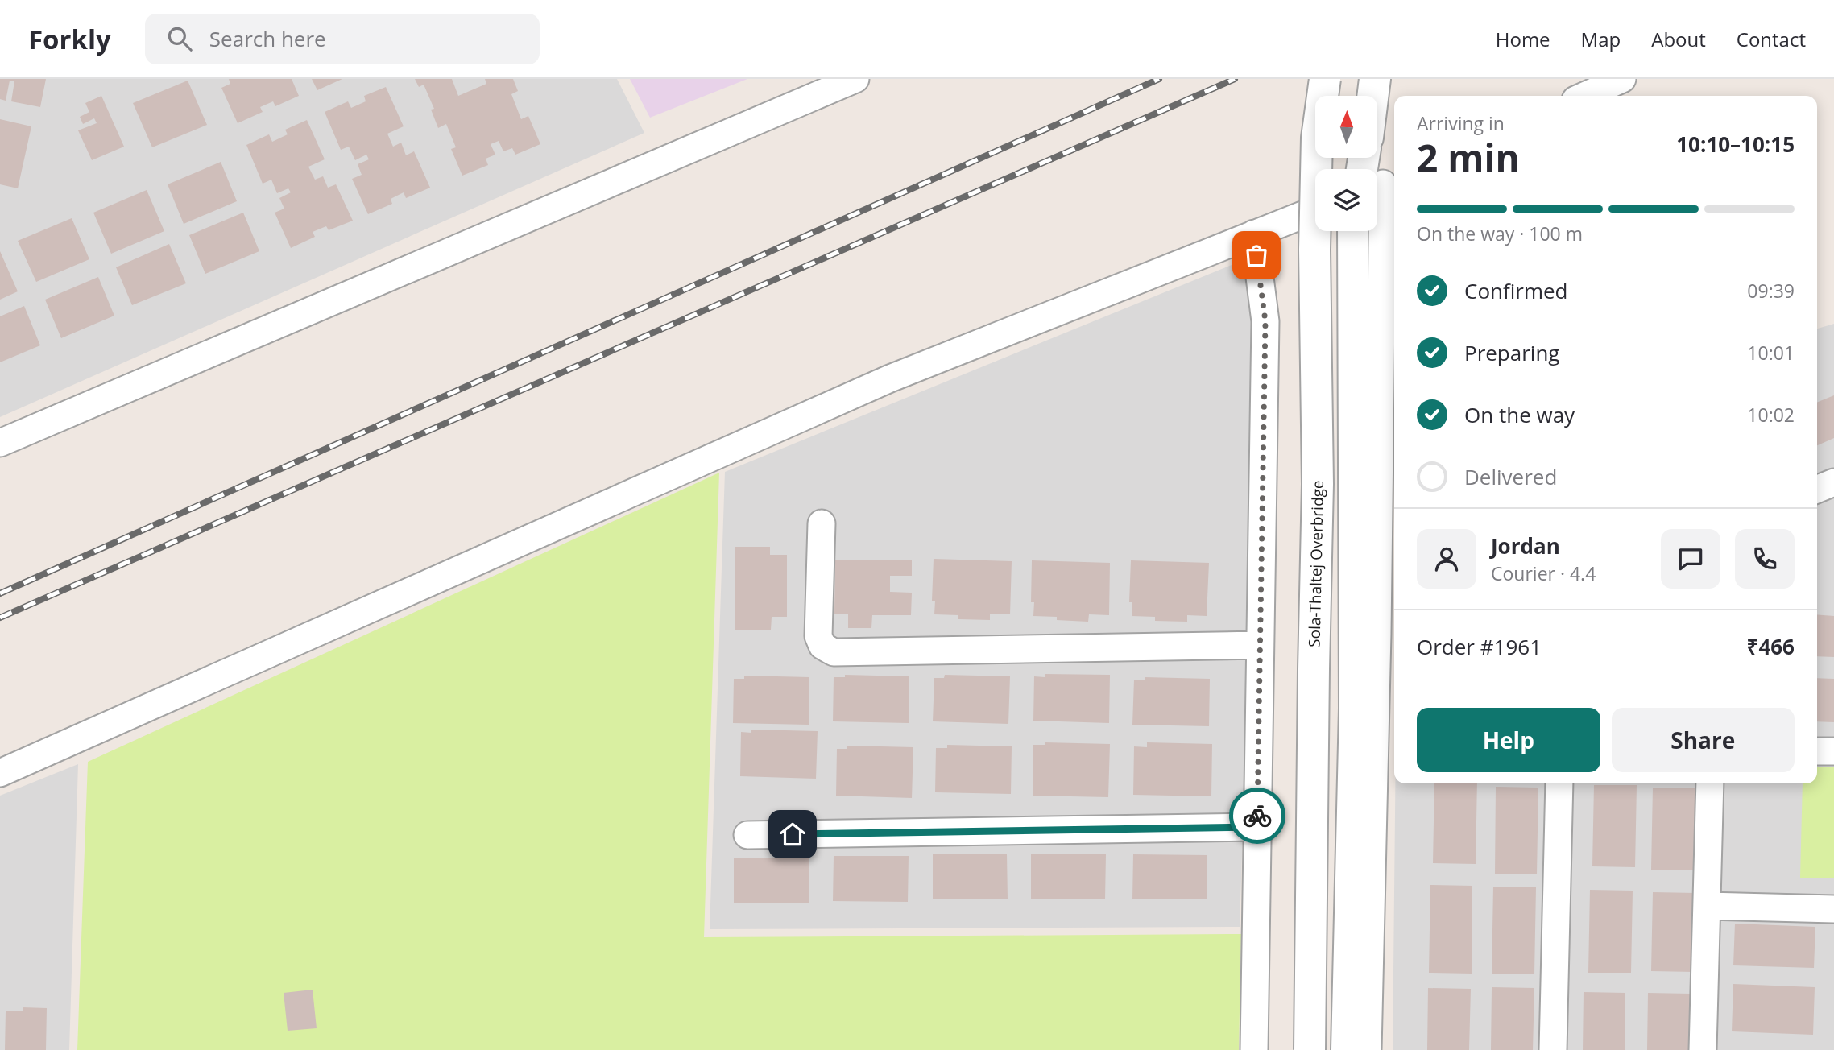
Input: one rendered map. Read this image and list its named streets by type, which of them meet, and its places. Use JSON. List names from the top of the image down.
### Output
{
  "streets": {
    "street": ["Sola-Thaltej Overbridge"]
  },
  "north": "top",
  "page": {
    "header": "Forkly",
    "search": "Search here",
    "nav": [
      "Home",
      "Map",
      "About",
      "Contact"
    ],
    "heading": ["2 min", "Arriving in", "10:10–10:15"],
    "panel": [
      "Jordan",
      "Courier · 4.4",
      "Order #1961",
      "₹466"
    ],
    "bar": "On the way · 100 m",
    "list": [
      ["Confirmed", "09:39"],
      ["Preparing", "10:01"],
      ["On the way", "10:02"],
      "Delivered"
    ],
    "buttons": ["Help", "Share"]
  }
}
